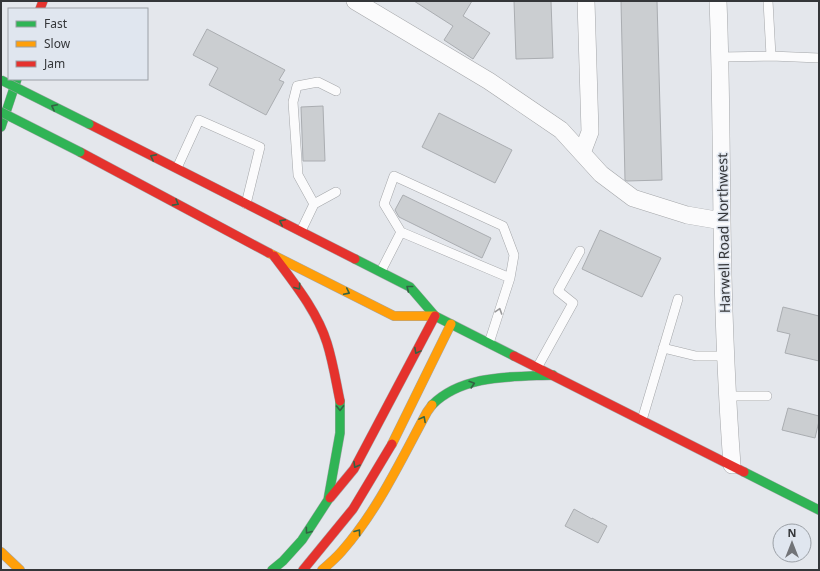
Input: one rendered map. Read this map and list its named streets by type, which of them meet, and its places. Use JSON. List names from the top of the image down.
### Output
{
  "streets": {
    "street": ["Harwell Road Northwest"]
  },
  "legend": ["Fast", "Slow", "Jam"],
  "north": "top"
}
